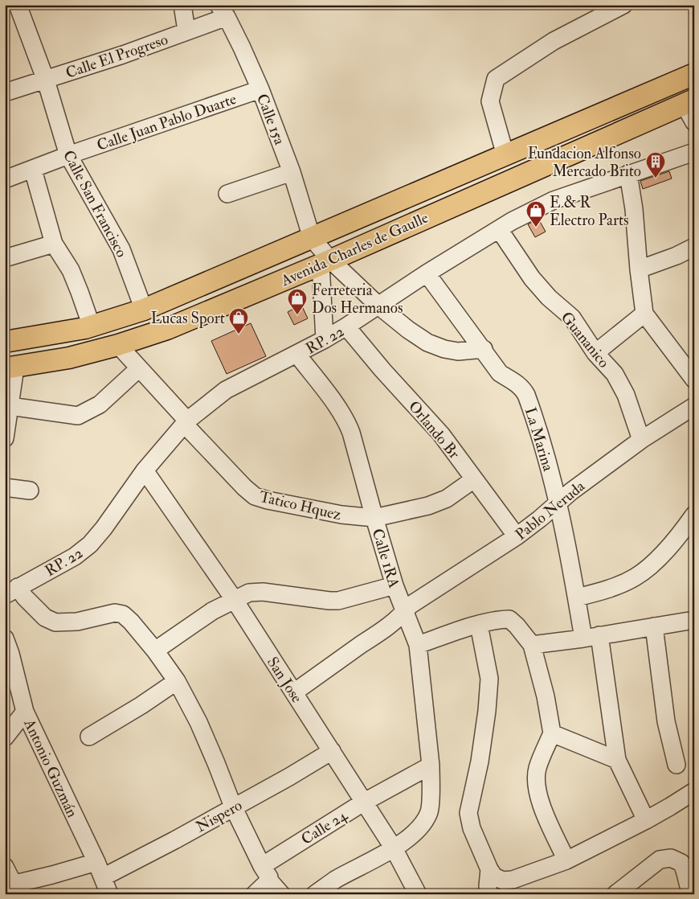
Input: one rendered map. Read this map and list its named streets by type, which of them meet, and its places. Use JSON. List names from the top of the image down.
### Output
{
  "streets": {
    "main road": ["Avenida Charles de Gaulle"],
    "street": [
      "Calle El Progreso",
      "Calle 15a",
      "Calle Juan Pablo Duarte",
      "Calle San Francisco",
      "RP. 22",
      "Guananico",
      "Orlando Br",
      "La Marina",
      "Tatico Hquez",
      "Pablo Neruda",
      "Calle 1RA",
      "San Jose",
      "Antonio Guzmán",
      "Nispero",
      "Calle 24"
    ]
  },
  "crossings": [
    ["Calle El Progreso", "Calle 15a"],
    ["Calle El Progreso", "Calle San Francisco"],
    ["Calle 15a", "Calle Juan Pablo Duarte"],
    ["Calle 15a", "Avenida Charles de Gaulle"],
    ["Calle Juan Pablo Duarte", "Calle San Francisco"],
    ["Calle San Francisco", "Avenida Charles de Gaulle"],
    ["Avenida Charles de Gaulle", "Tatico Hquez"],
    ["RP. 22", "Guananico"],
    ["RP. 22", "Orlando Br"],
    ["RP. 22", "La Marina"],
    ["RP. 22", "Tatico Hquez"],
    ["RP. 22", "Calle 1RA"],
    ["RP. 22", "San Jose"],
    ["Guananico", "Pablo Neruda"],
    ["Orlando Br", "Tatico Hquez"],
    ["Orlando Br", "Pablo Neruda"],
    ["La Marina", "Pablo Neruda"],
    ["Tatico Hquez", "Calle 1RA"],
    ["Pablo Neruda", "Calle 1RA"],
    ["Pablo Neruda", "San Jose"],
    ["Calle 1RA", "San Jose"],
    ["Calle 1RA", "Calle 24"],
    ["San Jose", "Nispero"],
    ["San Jose", "Calle 24"],
    ["Antonio Guzmán", "Nispero"]
  ],
  "places": {
    "building": ["Fundacion Alfonso Mercado Brito"],
    "shop": ["E & R Electro Parts", "Ferreteria Dos Hermanos", "Lucas Sport"]
  }
}
